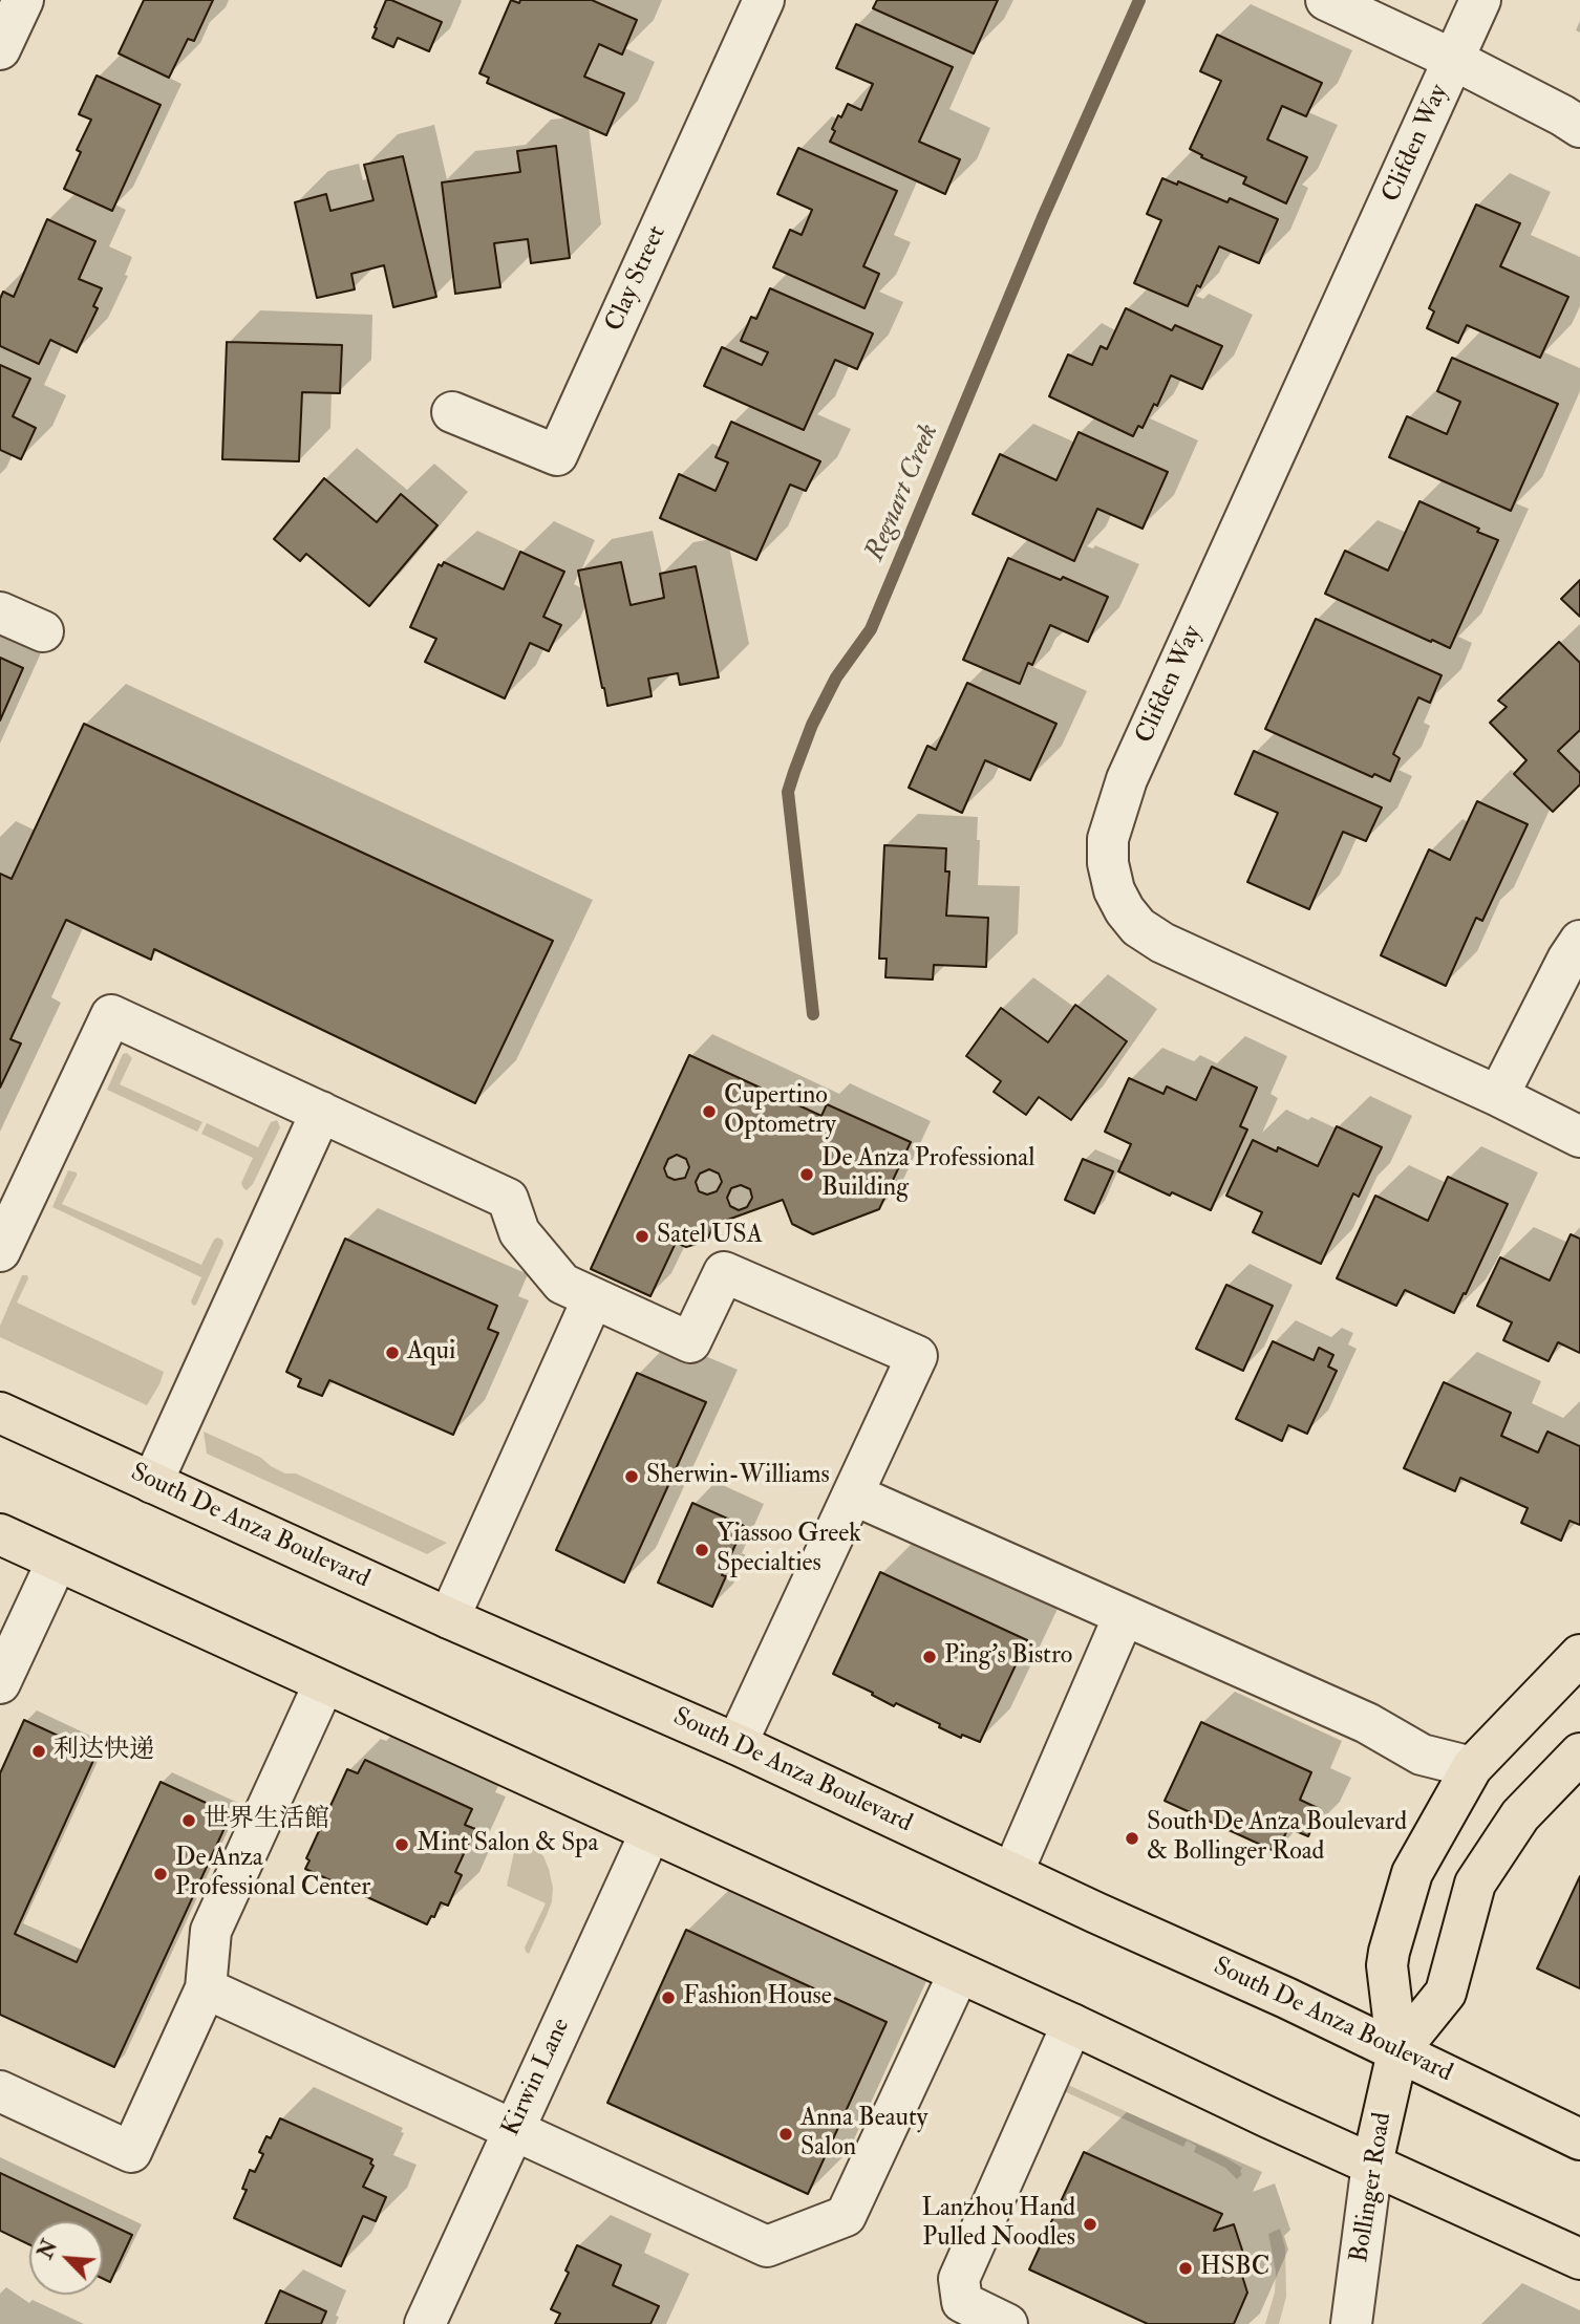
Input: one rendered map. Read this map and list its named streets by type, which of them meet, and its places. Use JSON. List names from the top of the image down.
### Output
{
  "streets": {
    "main road": ["South De Anza Boulevard", "Bollinger Road"],
    "street": ["Clifden Way", "Clay Street", "Kirwin Lane"]
  },
  "crossings": [
    ["South De Anza Boulevard", "Bollinger Road"]
  ],
  "water": ["Regnart Creek"],
  "places": [
    "Cupertino Optometry",
    "De Anza Professional Building",
    "Satel USA",
    "Aqui",
    "Sherwin-Williams",
    "Yiassoo Greek Specialties",
    "Ping's Bistro",
    "利达快递",
    "世界生活館",
    "South De Anza Boulevard & Bollinger Road",
    "Mint Salon & Spa",
    "De Anza Professional Center",
    "Fashion House",
    "Anna Beauty Salon",
    "Lanzhou Hand Pulled Noodles",
    "HSBC"
  ],
  "north": "top left"
}
